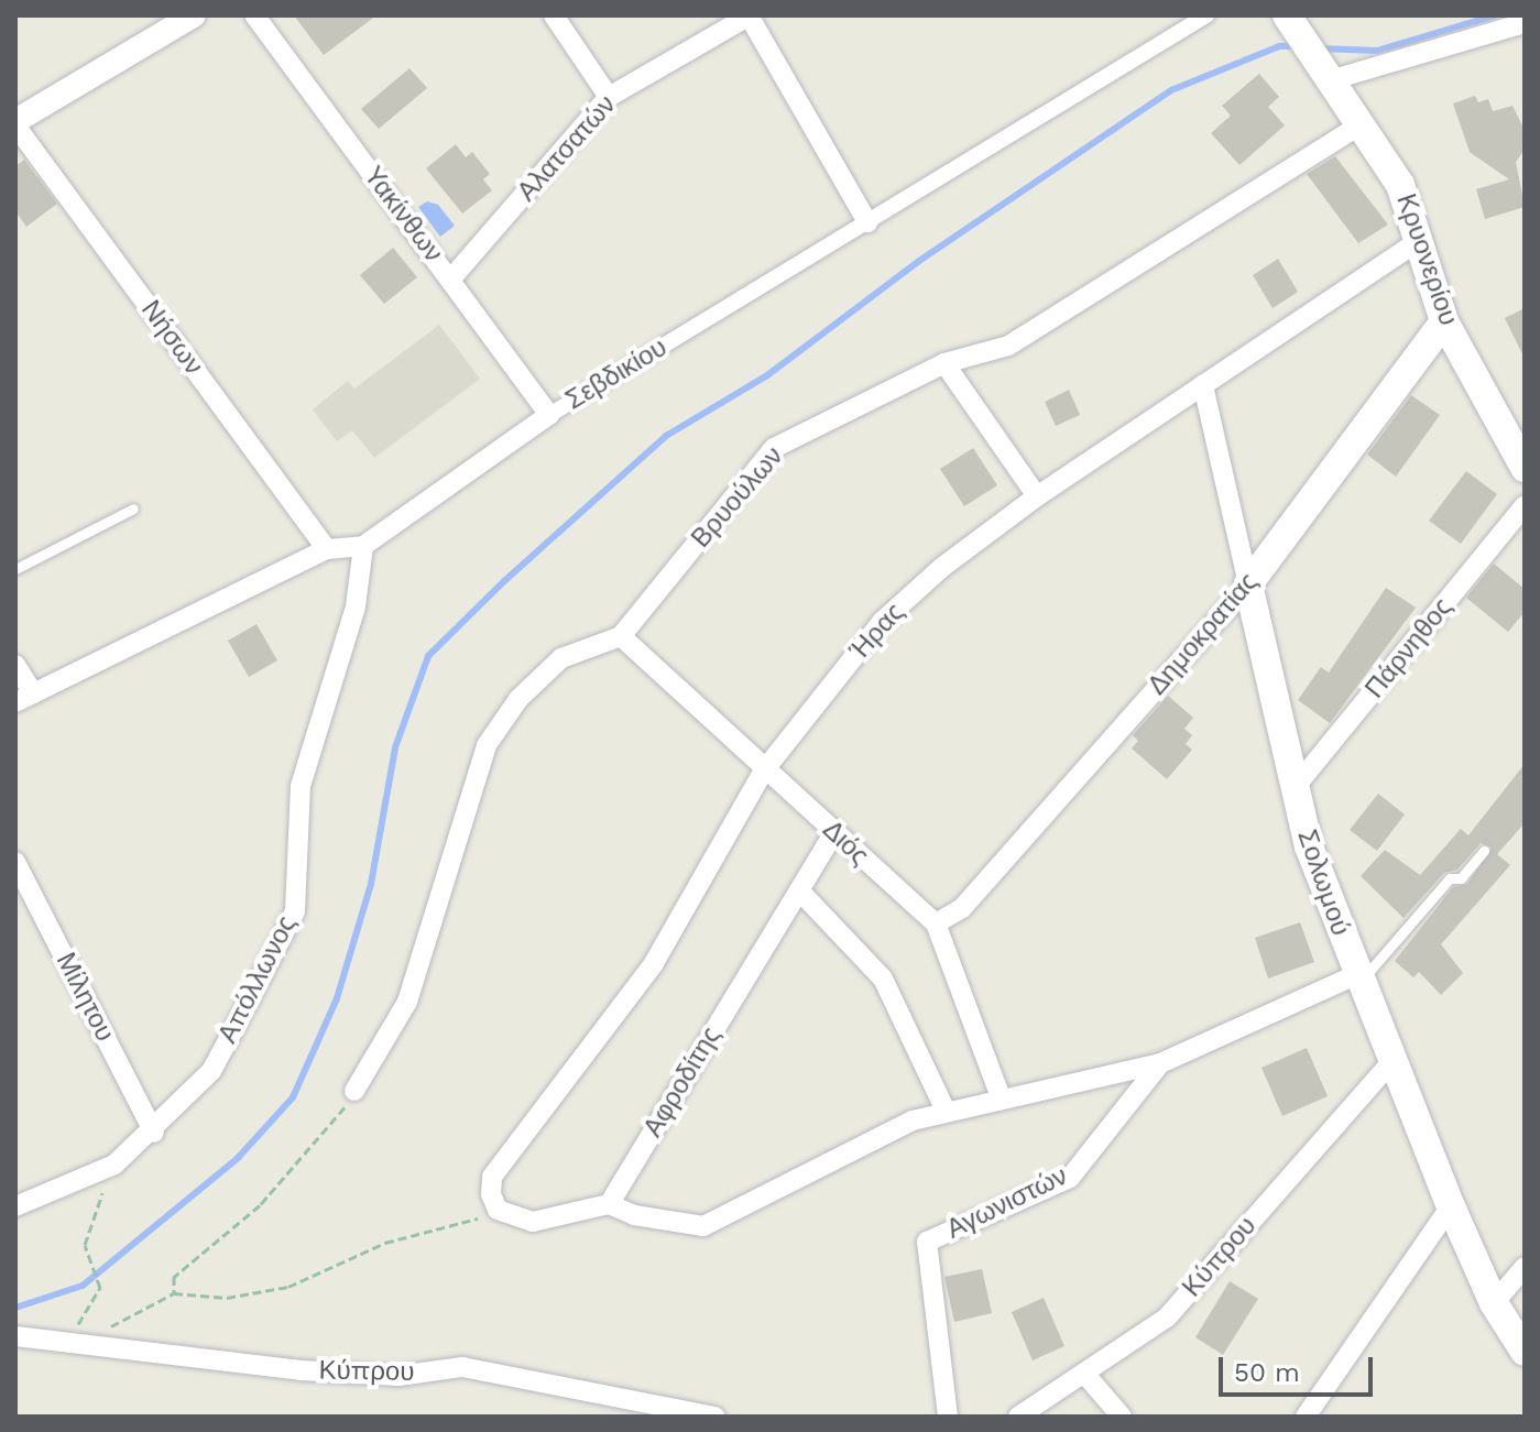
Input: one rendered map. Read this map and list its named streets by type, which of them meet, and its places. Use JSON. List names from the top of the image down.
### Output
{
  "streets": {
    "main road": ["Κρυονερίου", "Δημοκρατίας", "Σολωμού"],
    "street": [
      "Αλατσατών",
      "Υακίνθων",
      "Νήσων",
      "Σεβδικίου",
      "Βρυούλων",
      "Ήρας",
      "Πάρνηθος",
      "Διός",
      "Απόλλωνος",
      "Μίλητου",
      "Αφροδίτης",
      "Αγωνιστών",
      "Κύπρου"
    ]
  },
  "crossings": [
    ["Αλατσατών", "Υακίνθων"],
    ["Υακίνθων", "Σεβδικίου"],
    ["Κρυονερίου", "Βρυούλων"],
    ["Κρυονερίου", "Ήρας"],
    ["Κρυονερίου", "Δημοκρατίας"],
    ["Νήσων", "Σεβδικίου"],
    ["Σεβδικίου", "Απόλλωνος"],
    ["Βρυούλων", "Διός"],
    ["Ήρας", "Διός"],
    ["Ήρας", "Σολωμού"],
    ["Δημοκρατίας", "Διός"],
    ["Δημοκρατίας", "Σολωμού"],
    ["Πάρνηθος", "Σολωμού"],
    ["Διός", "Αφροδίτης"],
    ["Σολωμού", "Κύπρου"],
    ["Απόλλωνος", "Μίλητου"]
  ],
  "scale_bar": "50 m"
}
